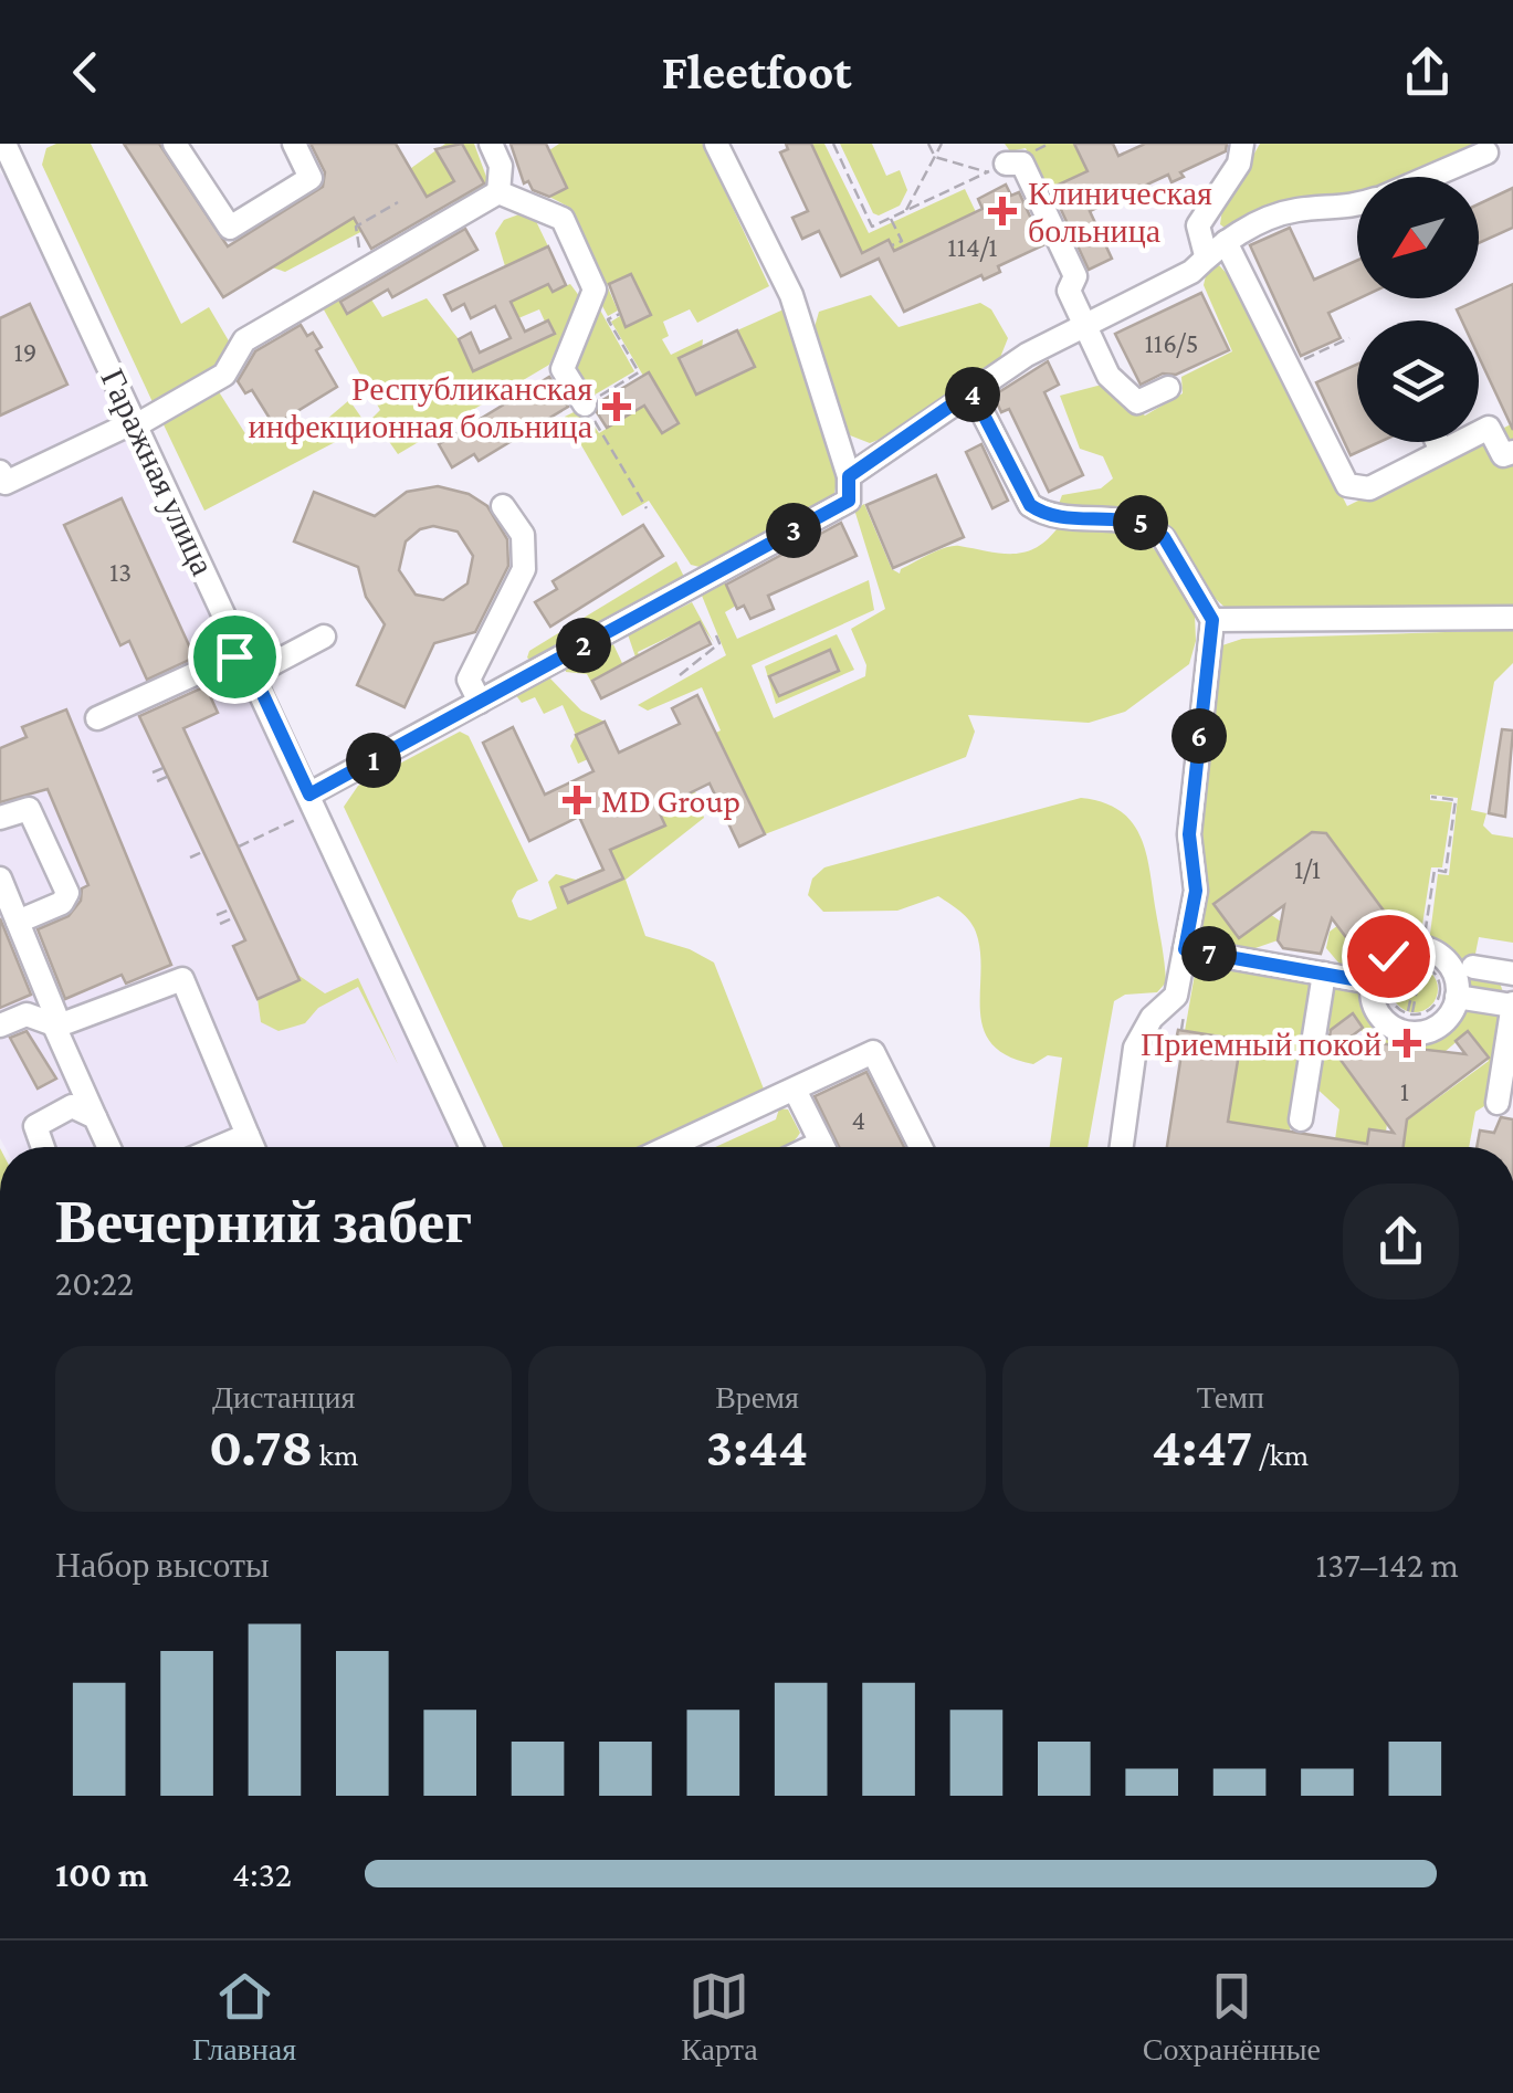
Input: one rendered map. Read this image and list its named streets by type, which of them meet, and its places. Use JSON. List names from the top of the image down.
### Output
{
  "streets": {
    "street": ["Гаражная улица"]
  },
  "places": {
    "health": [
      "Клиническая больница",
      "Республиканская инфекционная больница",
      "MD Group",
      "Приемный покой"
    ]
  },
  "house_numbers": [
    "114/1",
    "116/5",
    "19",
    "13",
    "1/1",
    "1",
    "4"
  ],
  "north": "bottom left",
  "page": {
    "header": "Fleetfoot",
    "pins": [
      "4",
      "5",
      "3",
      "2",
      "6",
      "1",
      "7"
    ],
    "heading": ["Вечерний забег", "20:22"],
    "stats": [
      ["Дистанция", "0.78 km"],
      ["Время", "3:44"],
      ["Темп", "4:47 /km"]
    ],
    "chart": ["Набор высоты", "137–142 m"],
    "list": [
      {
        "name": "100 m",
        "note": "4:32"
      }
    ],
    "tabs": ["Главная", "Карта", "Сохранённые"]
  }
}
